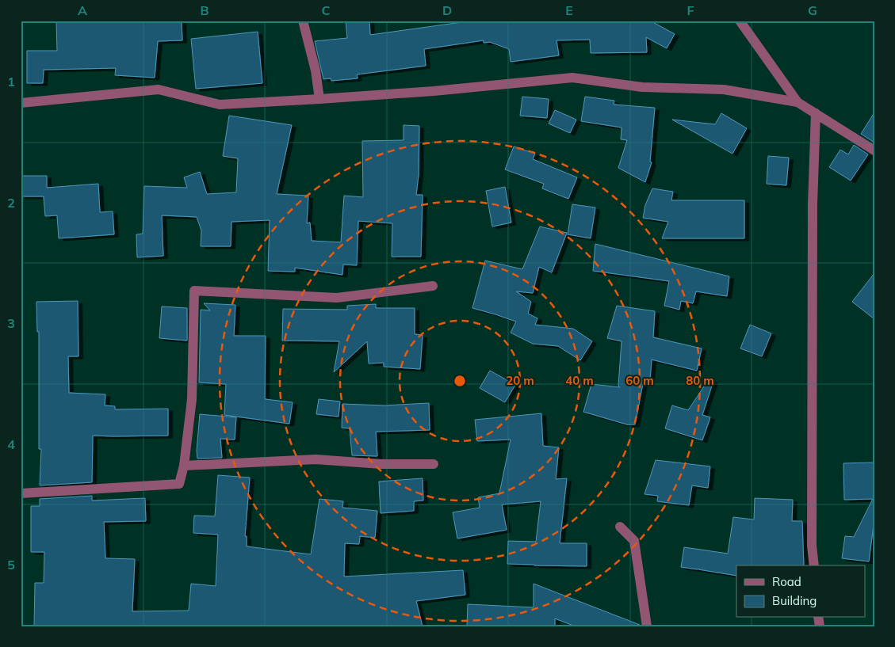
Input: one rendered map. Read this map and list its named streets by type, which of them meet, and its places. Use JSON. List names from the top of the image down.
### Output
{
  "legend": ["Road", "Building"],
  "grid": {
    "columns": [
      "A",
      "B",
      "C",
      "D",
      "E",
      "F",
      "G"
    ],
    "rows": [
      "1",
      "2",
      "3",
      "4",
      "5"
    ]
  },
  "rings": [
    "20 m",
    "40 m",
    "60 m",
    "80 m"
  ]
}
